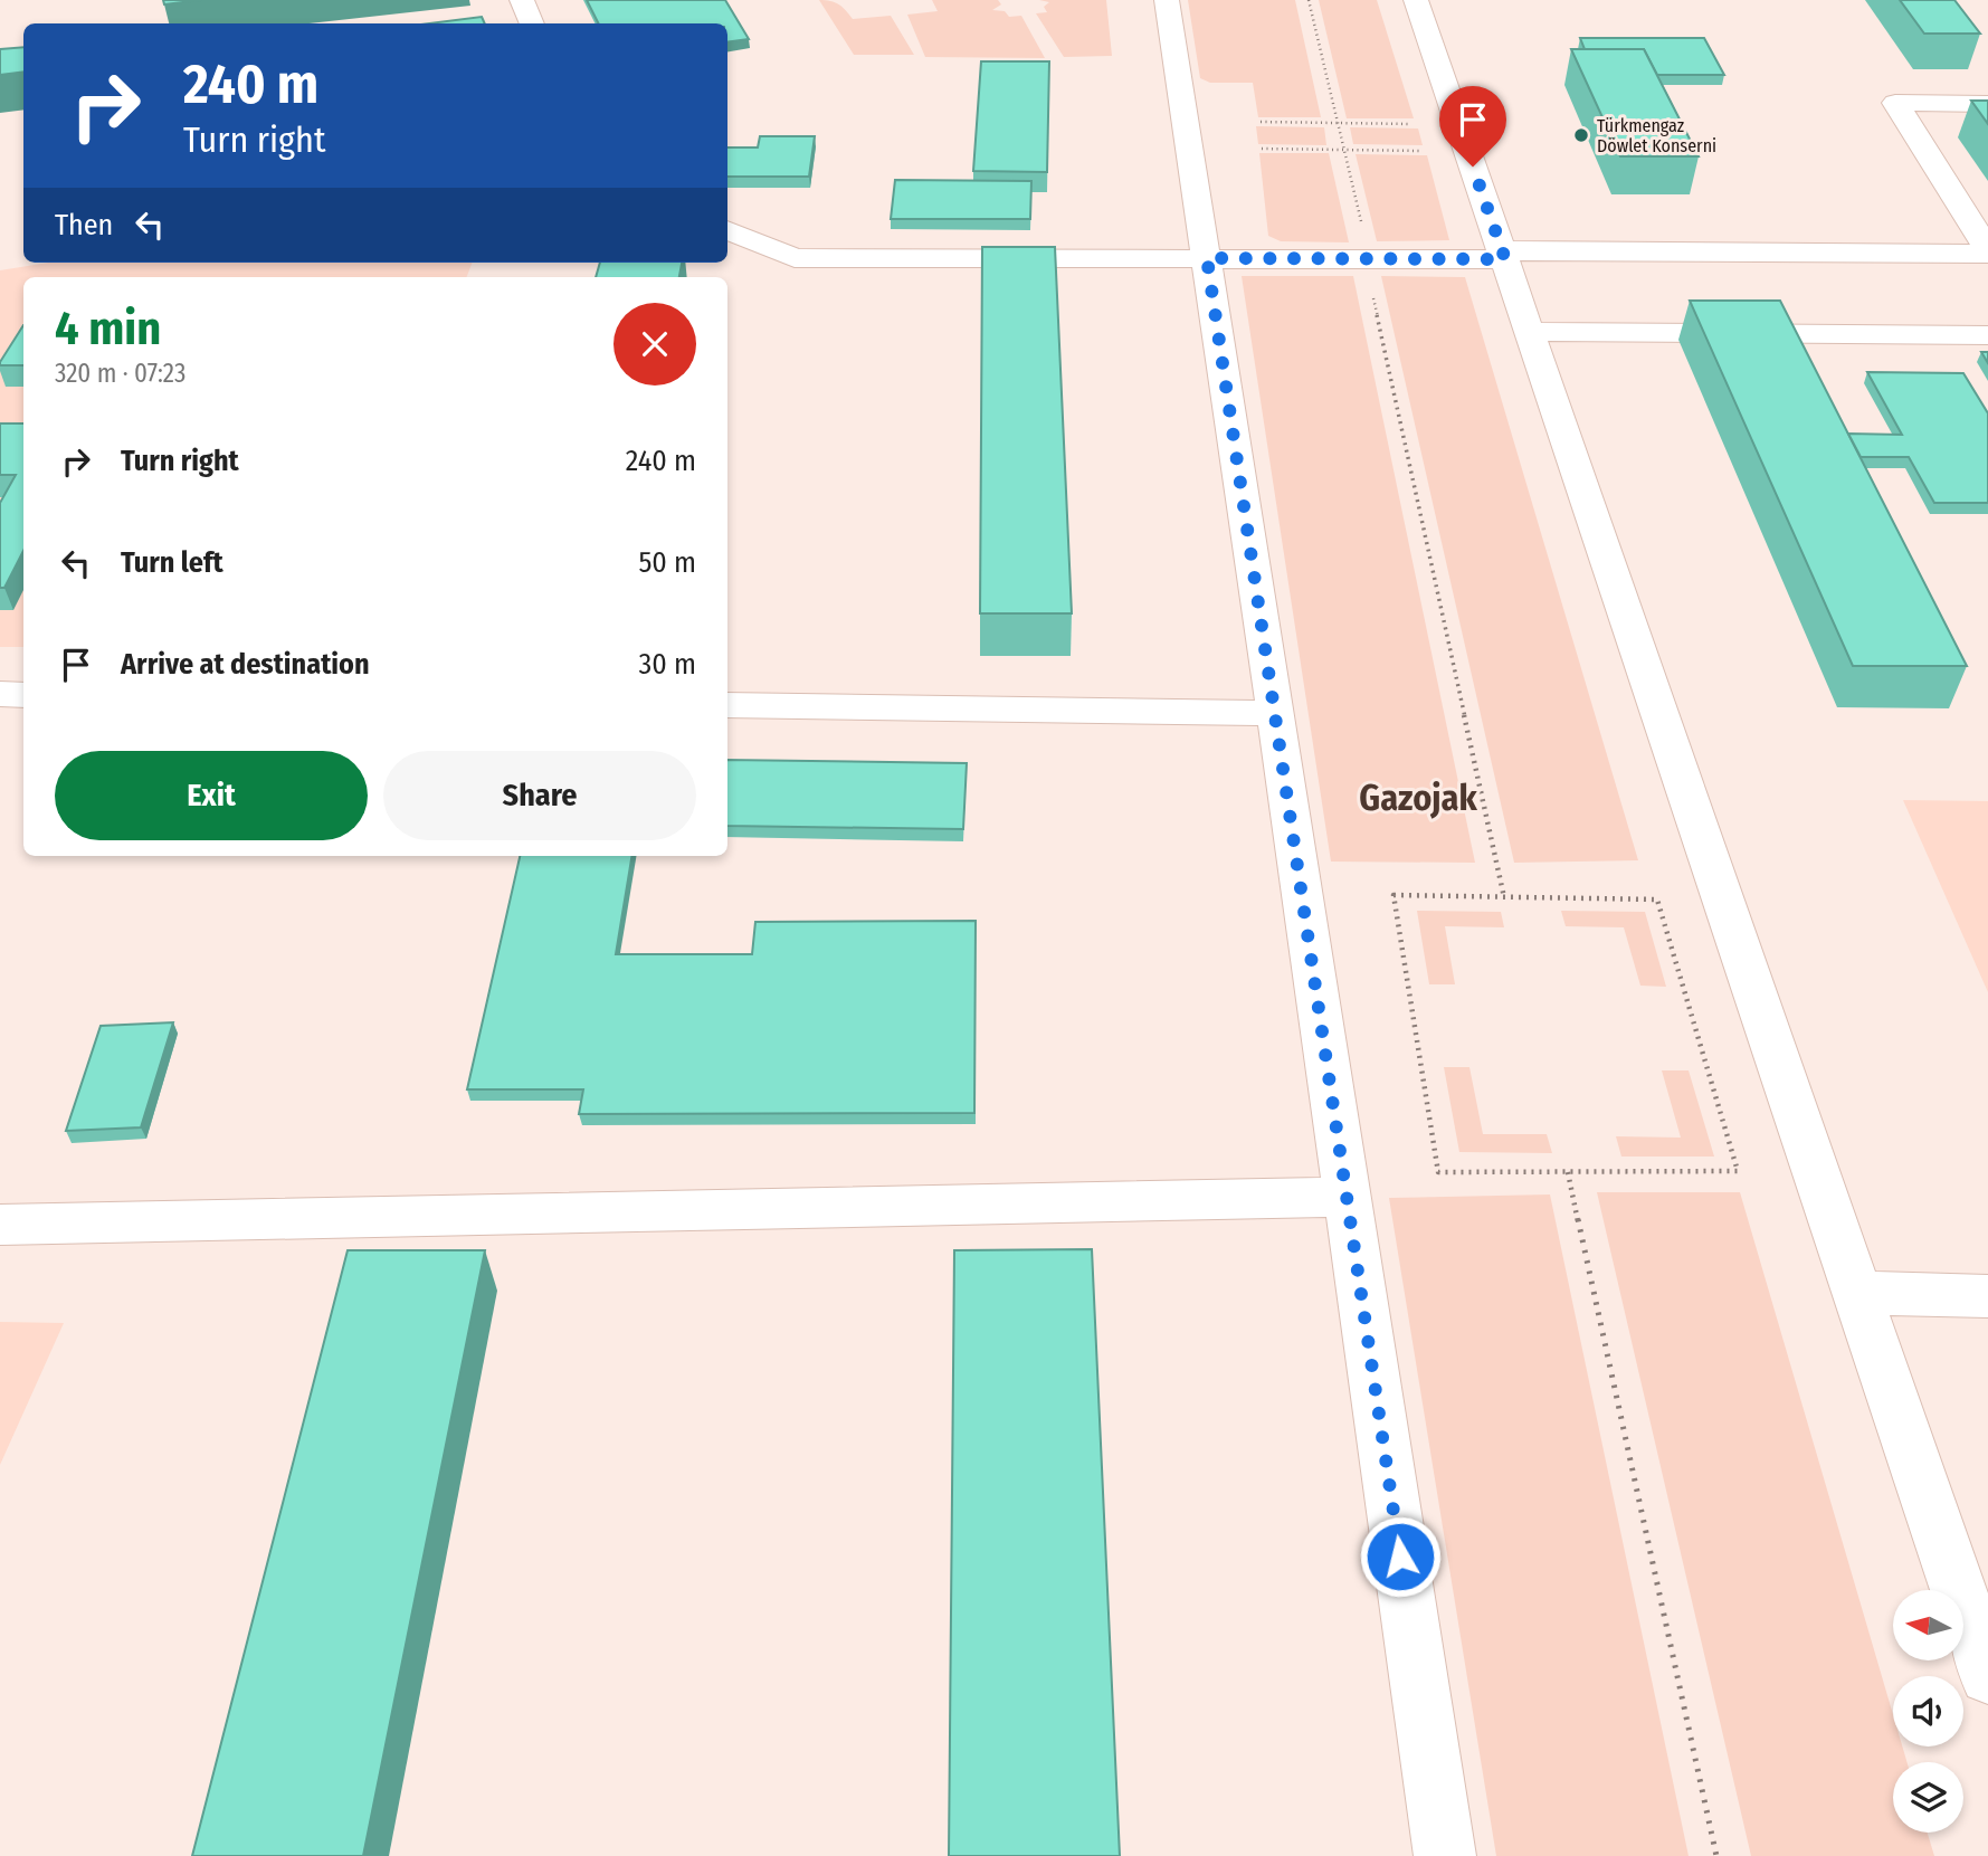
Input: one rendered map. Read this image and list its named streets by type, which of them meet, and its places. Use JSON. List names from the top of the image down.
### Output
{
  "districts": ["Gazojak"],
  "places": ["Türkmengaz Döwlet Konserni"],
  "north": "left",
  "page": {
    "turn": ["240 m", "Turn right"],
    "then": "Then",
    "heading": ["4 min", "320 m · 07:23"],
    "list": [
      {
        "name": "Turn right",
        "value": "240 m"
      },
      {
        "name": "Turn left",
        "value": "50 m"
      },
      {
        "name": "Arrive at destination",
        "value": "30 m"
      }
    ],
    "buttons": ["Exit", "Share"]
  }
}
